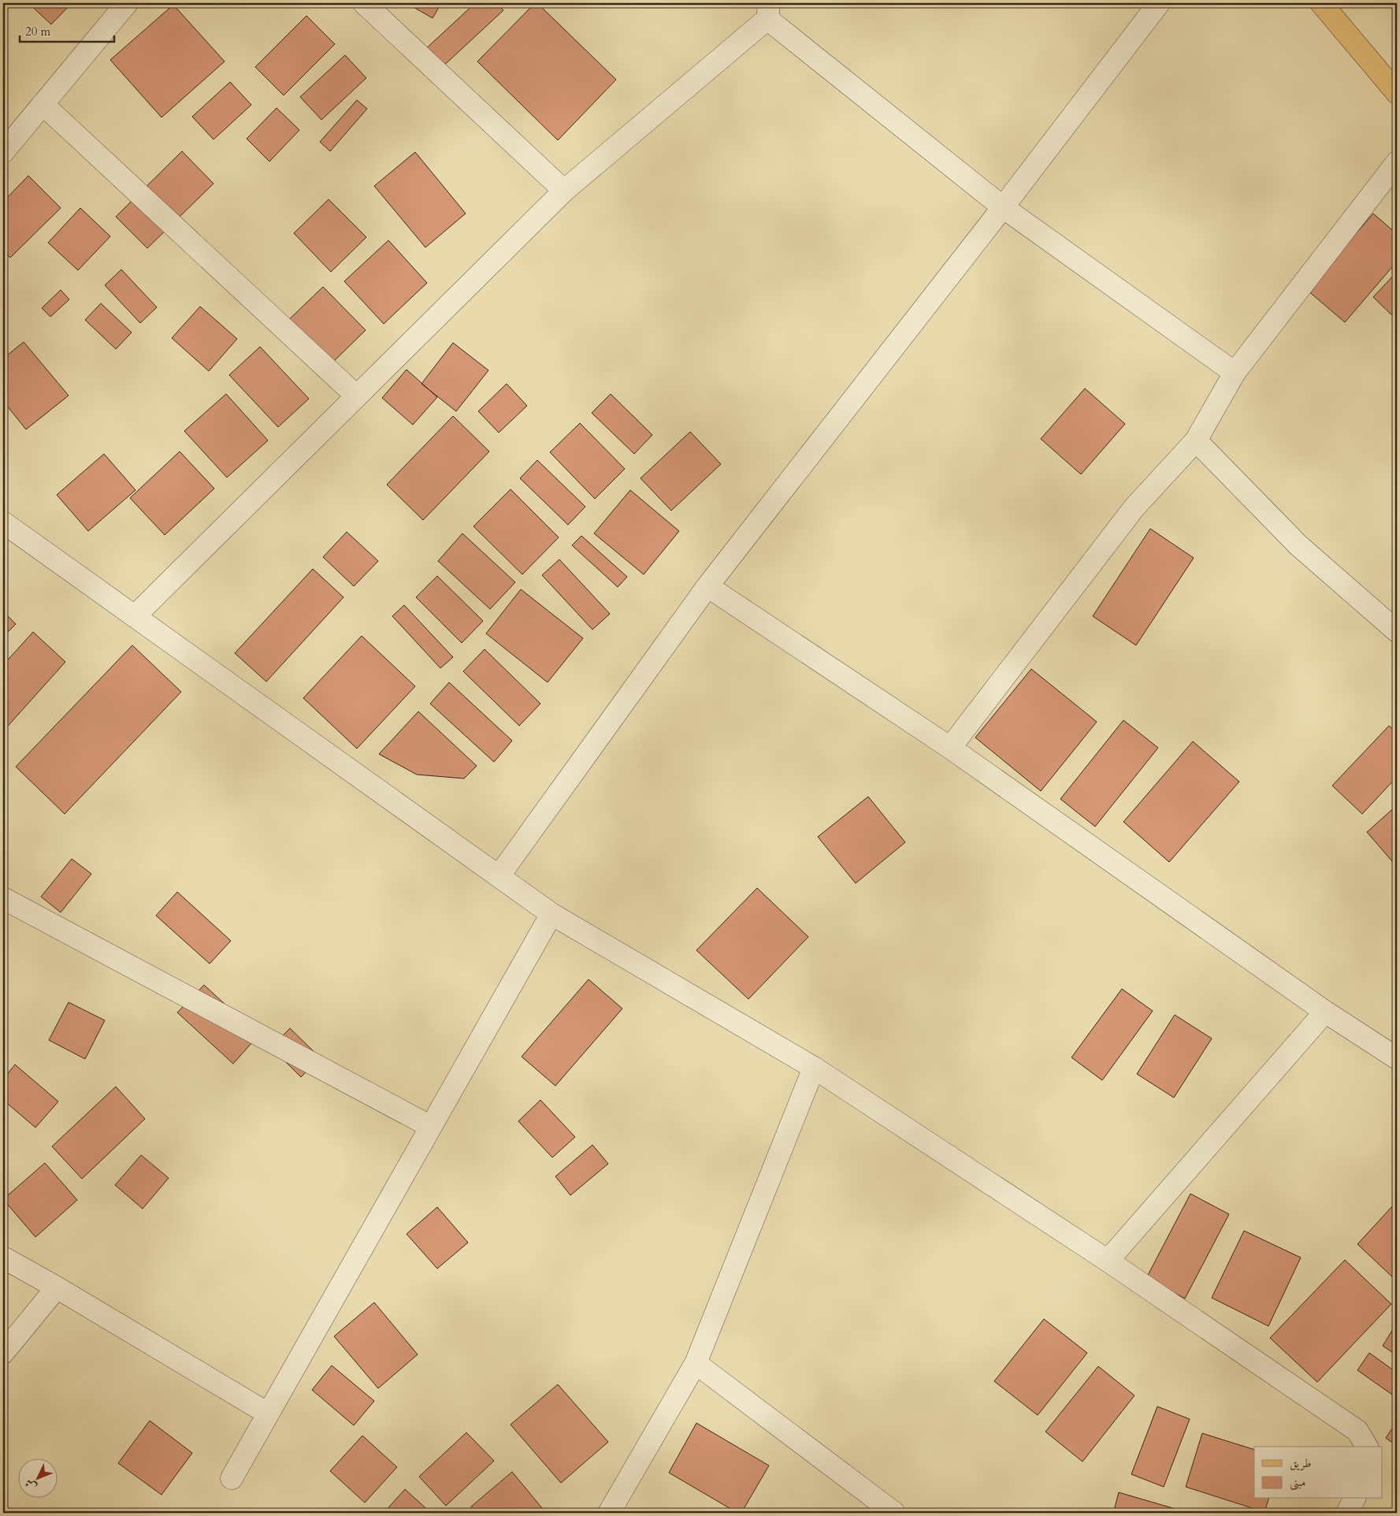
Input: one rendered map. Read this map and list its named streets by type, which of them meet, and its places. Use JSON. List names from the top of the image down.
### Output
{
  "legend": ["طريق", "مبنى"],
  "scale_bar": "20 m",
  "north": "bottom left"
}
